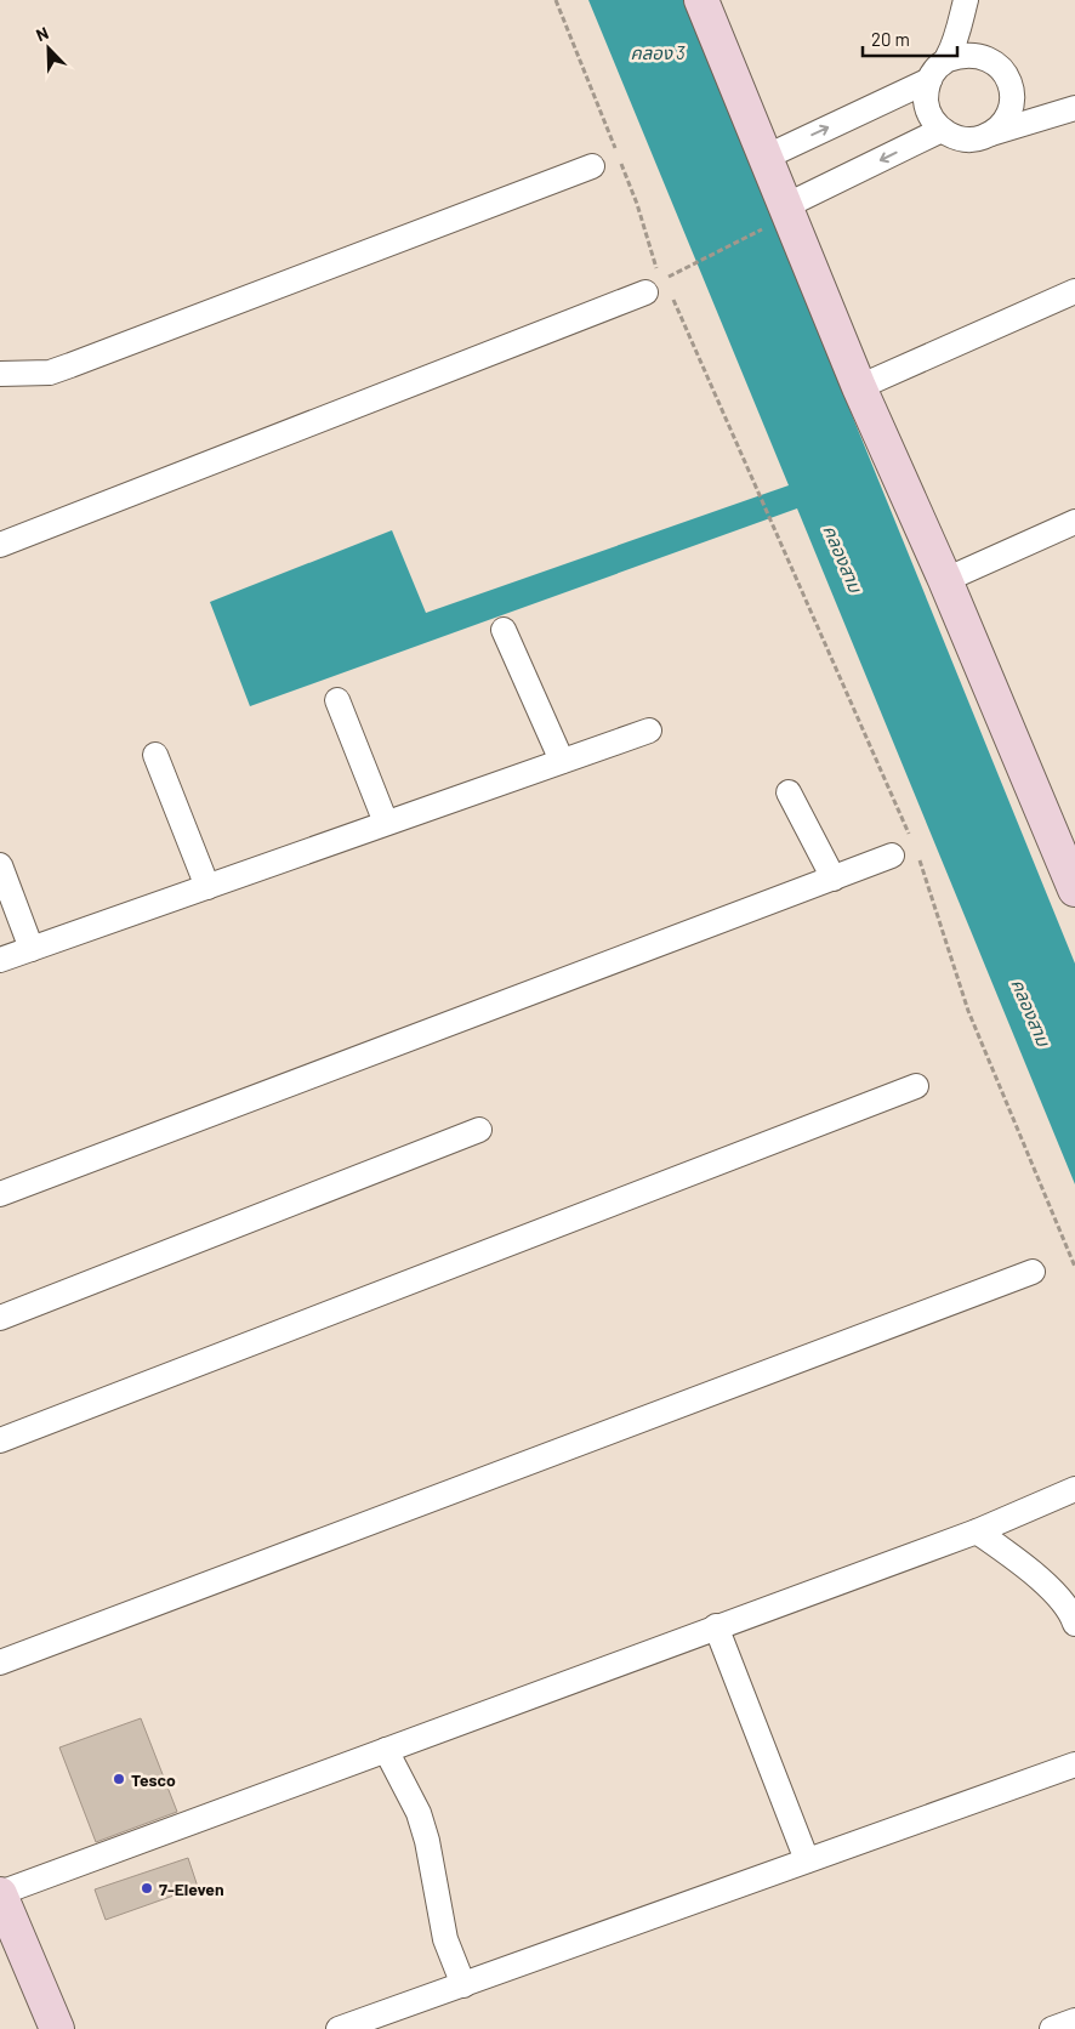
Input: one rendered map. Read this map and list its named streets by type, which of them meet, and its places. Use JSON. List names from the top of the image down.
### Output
{
  "water": ["คลอง 3", "คลองสาม"],
  "places": ["Tesco", "7-Eleven"],
  "scale_bar": "20 m",
  "north": "top left"
}
